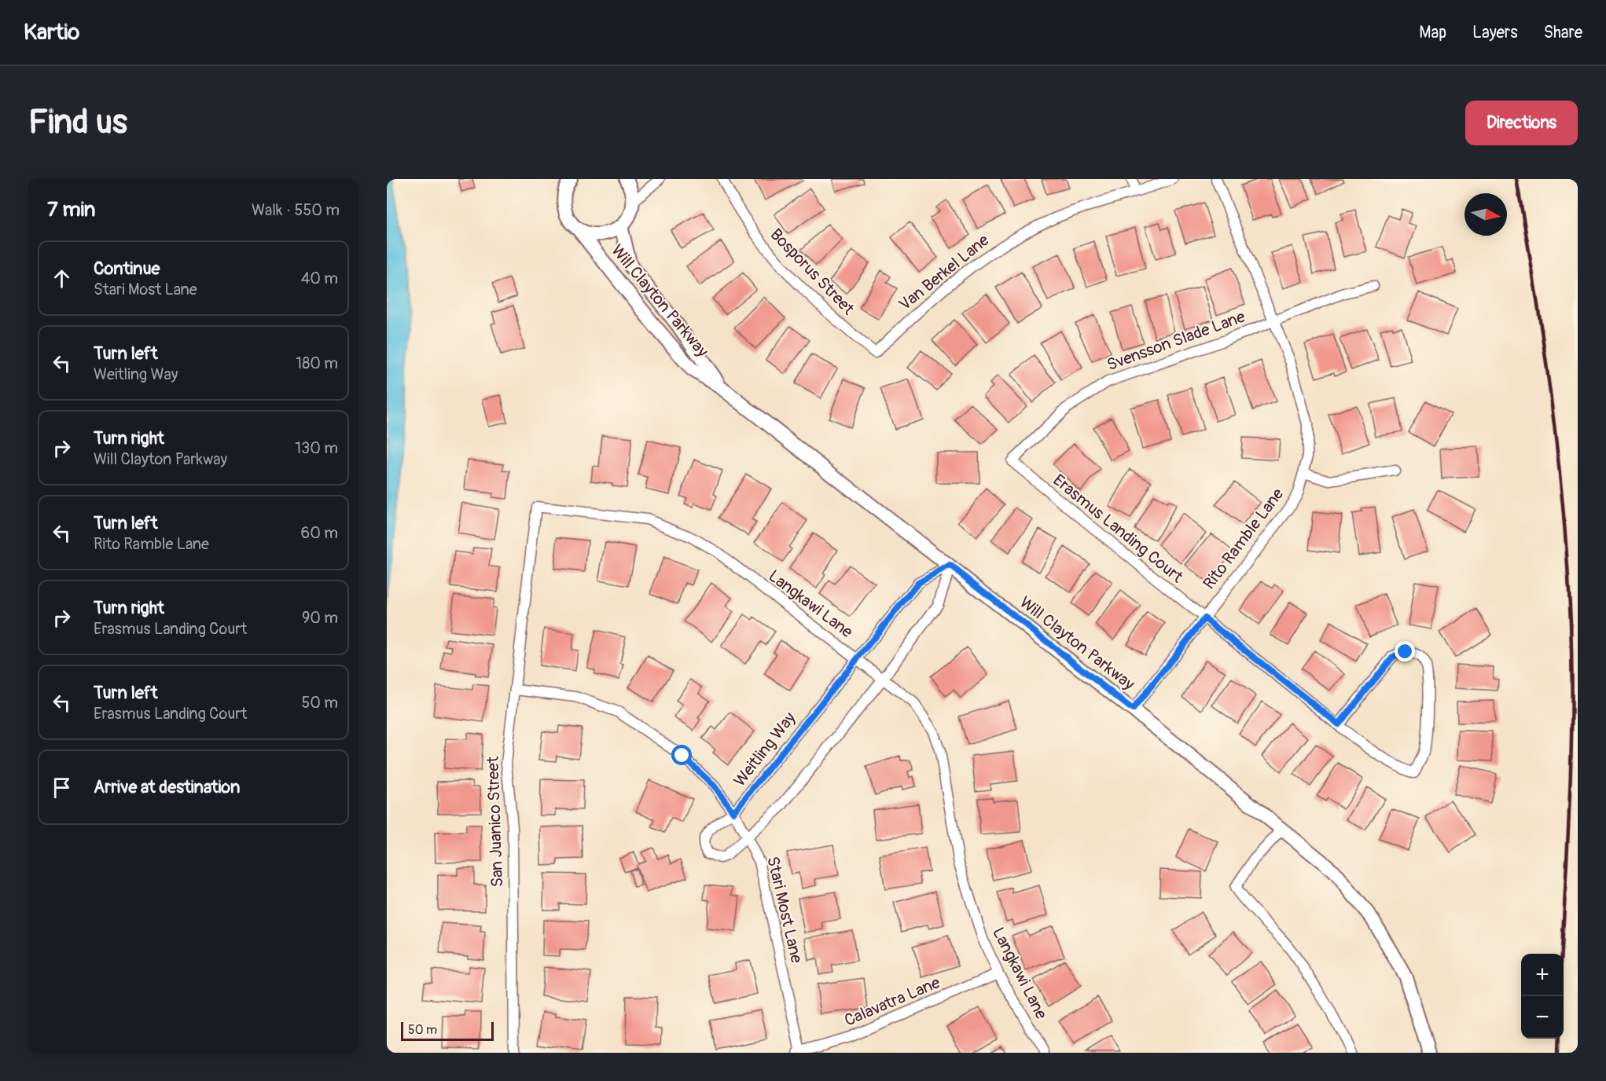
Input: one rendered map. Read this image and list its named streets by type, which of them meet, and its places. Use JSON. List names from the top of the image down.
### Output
{
  "streets": {
    "street": [
      "Bosporus Street",
      "Van Berkel Lane",
      "Will Clayton Parkway",
      "Svensson Slade Lane",
      "Erasmus Landing Court",
      "Rito Ramble Lane",
      "Langkawi Lane",
      "Weitling Way",
      "San Juanico Street",
      "Stari Most Lane",
      "Calavatra Lane"
    ]
  },
  "crossings": [
    ["Bosporus Street", "Van Berkel Lane"],
    ["Will Clayton Parkway", "Rito Ramble Lane"],
    ["Will Clayton Parkway", "Weitling Way"],
    ["Svensson Slade Lane", "Erasmus Landing Court"],
    ["Svensson Slade Lane", "Rito Ramble Lane"],
    ["Erasmus Landing Court", "Rito Ramble Lane"],
    ["Langkawi Lane", "Weitling Way"],
    ["Langkawi Lane", "San Juanico Street"],
    ["Langkawi Lane", "Calavatra Lane"],
    ["Weitling Way", "Stari Most Lane"],
    ["San Juanico Street", "Stari Most Lane"],
    ["Stari Most Lane", "Calavatra Lane"]
  ],
  "scale_bar": "50 m",
  "north": "right",
  "page": {
    "header": "Kartio",
    "nav": ["Map", "Layers", "Share"],
    "buttons": "Directions",
    "title": "Find us",
    "heading": ["7 min", "Walk · 550 m"],
    "list": [
      ["Continue", "Stari Most Lane", "40 m"],
      ["Turn left", "Weitling Way", "180 m"],
      ["Turn right", "Will Clayton Parkway", "130 m"],
      ["Turn left", "Rito Ramble Lane", "60 m"],
      ["Turn right", "Erasmus Landing Court", "90 m"],
      ["Turn left", "Erasmus Landing Court", "50 m"],
      "Arrive at destination"
    ],
    "map_buttons": ["+", "−"],
    "scale": "50 m"
  }
}
